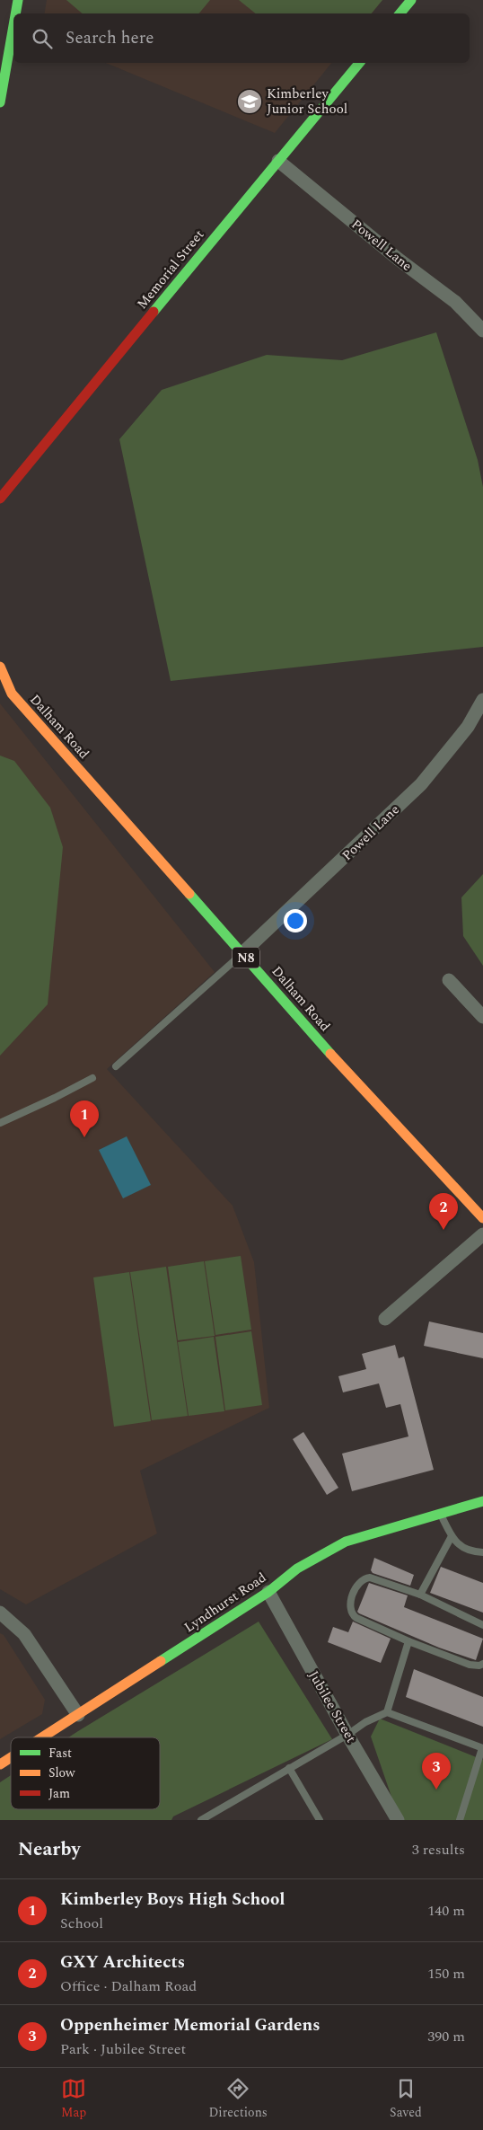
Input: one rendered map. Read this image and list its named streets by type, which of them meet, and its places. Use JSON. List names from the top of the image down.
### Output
{
  "streets": {
    "main road": [
      "Memorial Street",
      "Dalham Road",
      "N8",
      "Lyndhurst Road"
    ],
    "street": ["Powell Lane", "Jubilee Street"]
  },
  "crossings": [
    ["Powell Lane", "Memorial Street"],
    ["Powell Lane", "Dalham Road"],
    ["Lyndhurst Road", "Jubilee Street"]
  ],
  "places": {
    "school or university": ["Kimberley Junior School"]
  },
  "legend": ["Fast", "Slow", "Jam"],
  "page": {
    "search": "Search here",
    "pins": ["1", "2", "3"],
    "heading": ["Nearby", "3 results"],
    "list": [
      {
        "mark": "1",
        "name": "Kimberley Boys High School",
        "note": "School",
        "value": "140 m"
      },
      {
        "mark": "2",
        "name": "GXY Architects",
        "note": "Office · Dalham Road",
        "value": "150 m"
      },
      {
        "mark": "3",
        "name": "Oppenheimer Memorial Gardens",
        "note": "Park · Jubilee Street",
        "value": "390 m"
      }
    ],
    "nav": ["Map", "Directions", "Saved"]
  }
}
